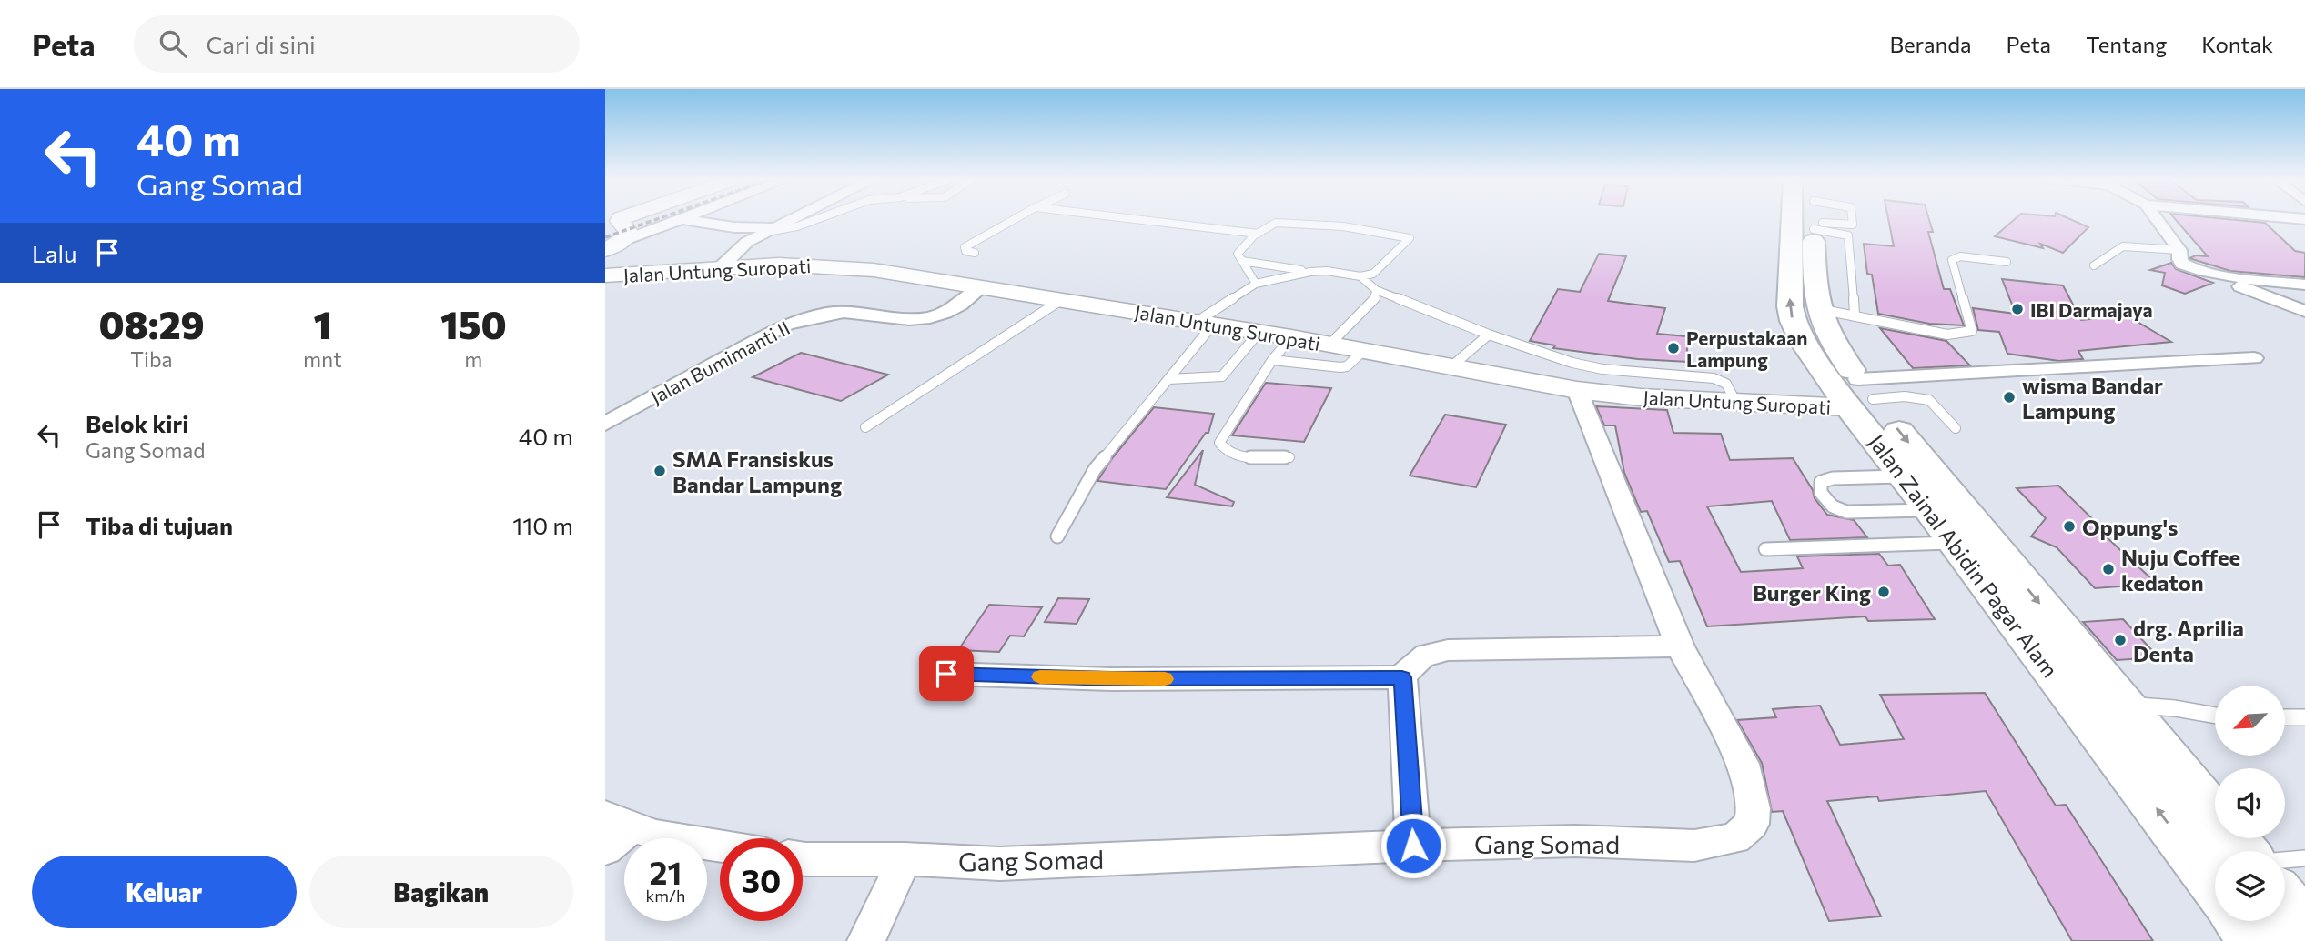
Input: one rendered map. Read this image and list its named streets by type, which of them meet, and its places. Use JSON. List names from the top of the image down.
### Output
{
  "streets": {
    "highway": ["Jalan Zainal Abidin Pagar Alam"],
    "main road": ["Jalan Untung Suropati"],
    "street": ["Jalan Bumimanti II", "Gang Somad"]
  },
  "crossings": [
    ["Jalan Untung Suropati", "Jalan Bumimanti II"],
    ["Jalan Untung Suropati", "Jalan Zainal Abidin Pagar Alam"],
    ["Jalan Untung Suropati", "Gang Somad"]
  ],
  "places": [
    "IBI Darmajaya",
    "Perpustakaan Lampung",
    "wisma Bandar Lampung",
    "SMA Fransiskus Bandar Lampung",
    "Oppung's",
    "Nuju Coffee kedaton",
    "Burger King",
    "drg. Aprilia Denta"
  ],
  "north": "bottom left",
  "page": {
    "header": "Peta",
    "search": "Cari di sini",
    "nav": [
      "Beranda",
      "Peta",
      "Tentang",
      "Kontak"
    ],
    "turn": ["40 m", "Gang Somad"],
    "then": "Lalu",
    "eta": [
      "08:29",
      "Tiba",
      "1",
      "mnt",
      "150",
      "m"
    ],
    "list": [
      {
        "name": "Belok kiri",
        "note": "Gang Somad",
        "value": "40 m"
      },
      {
        "name": "Tiba di tujuan",
        "value": "110 m"
      }
    ],
    "speed": "21 km/h",
    "limit": "30",
    "buttons": ["Keluar", "Bagikan"]
  }
}
